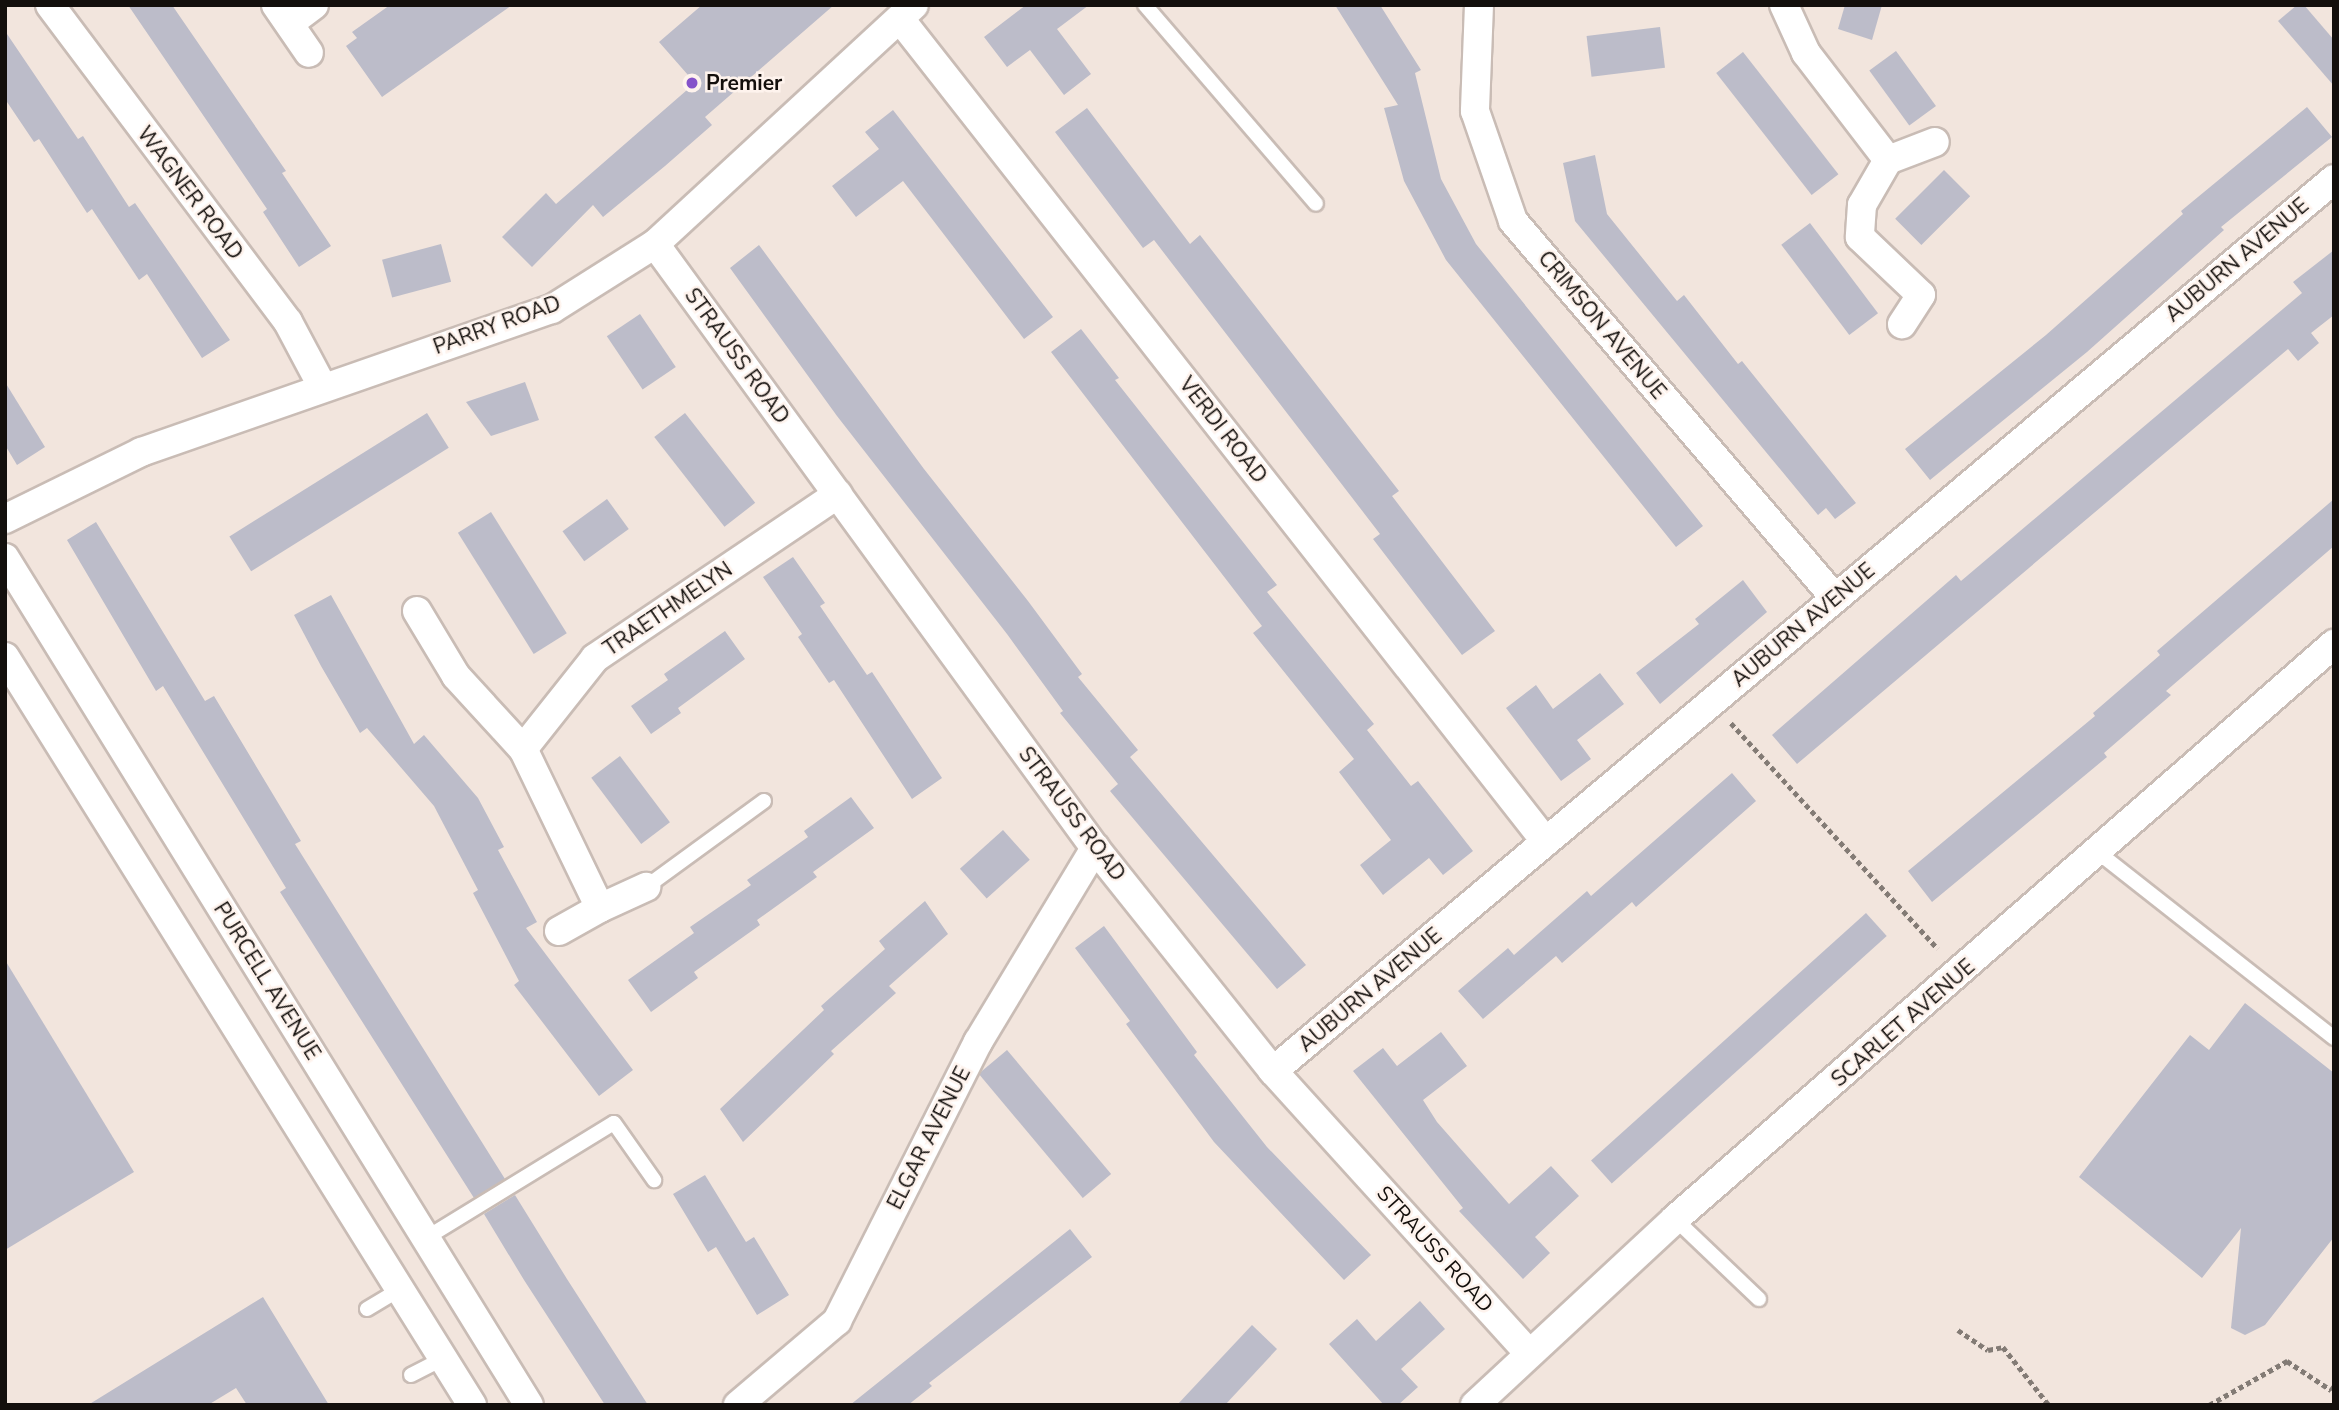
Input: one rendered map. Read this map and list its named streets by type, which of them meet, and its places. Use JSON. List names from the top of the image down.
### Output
{
  "streets": {
    "street": [
      "WAGNER ROAD",
      "AUBURN AVENUE",
      "PARRY ROAD",
      "CRIMSON AVENUE",
      "STRAUSS ROAD",
      "VERDI ROAD",
      "TRAETHMELYN",
      "PURCELL AVENUE",
      "SCARLET AVENUE",
      "ELGAR AVENUE"
    ]
  },
  "crossings": [
    ["WAGNER ROAD", "PARRY ROAD"],
    ["AUBURN AVENUE", "CRIMSON AVENUE"],
    ["AUBURN AVENUE", "STRAUSS ROAD"],
    ["AUBURN AVENUE", "VERDI ROAD"],
    ["PARRY ROAD", "STRAUSS ROAD"],
    ["PARRY ROAD", "VERDI ROAD"],
    ["STRAUSS ROAD", "TRAETHMELYN"],
    ["STRAUSS ROAD", "SCARLET AVENUE"],
    ["STRAUSS ROAD", "ELGAR AVENUE"]
  ],
  "places": ["Premier"]
}
